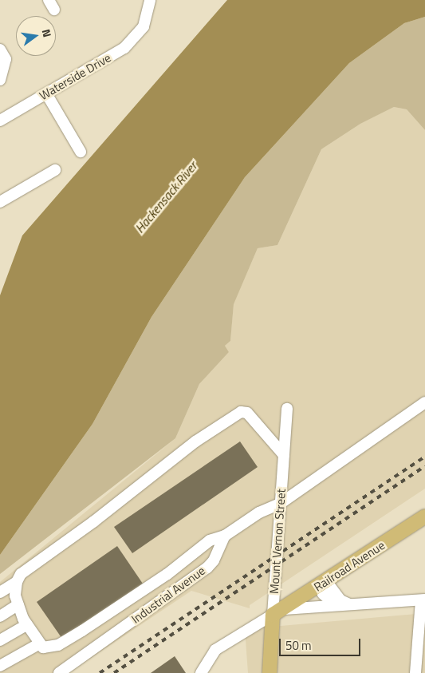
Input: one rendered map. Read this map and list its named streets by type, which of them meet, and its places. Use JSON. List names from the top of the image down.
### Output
{
  "streets": {
    "main road": ["Mount Vernon Street", "Railroad Avenue"],
    "street": ["Waterside Drive", "Industrial Avenue"]
  },
  "crossings": [
    ["Mount Vernon Street", "Railroad Avenue"]
  ],
  "water": ["Hackensack River"],
  "scale_bar": "50 m",
  "north": "right"
}
